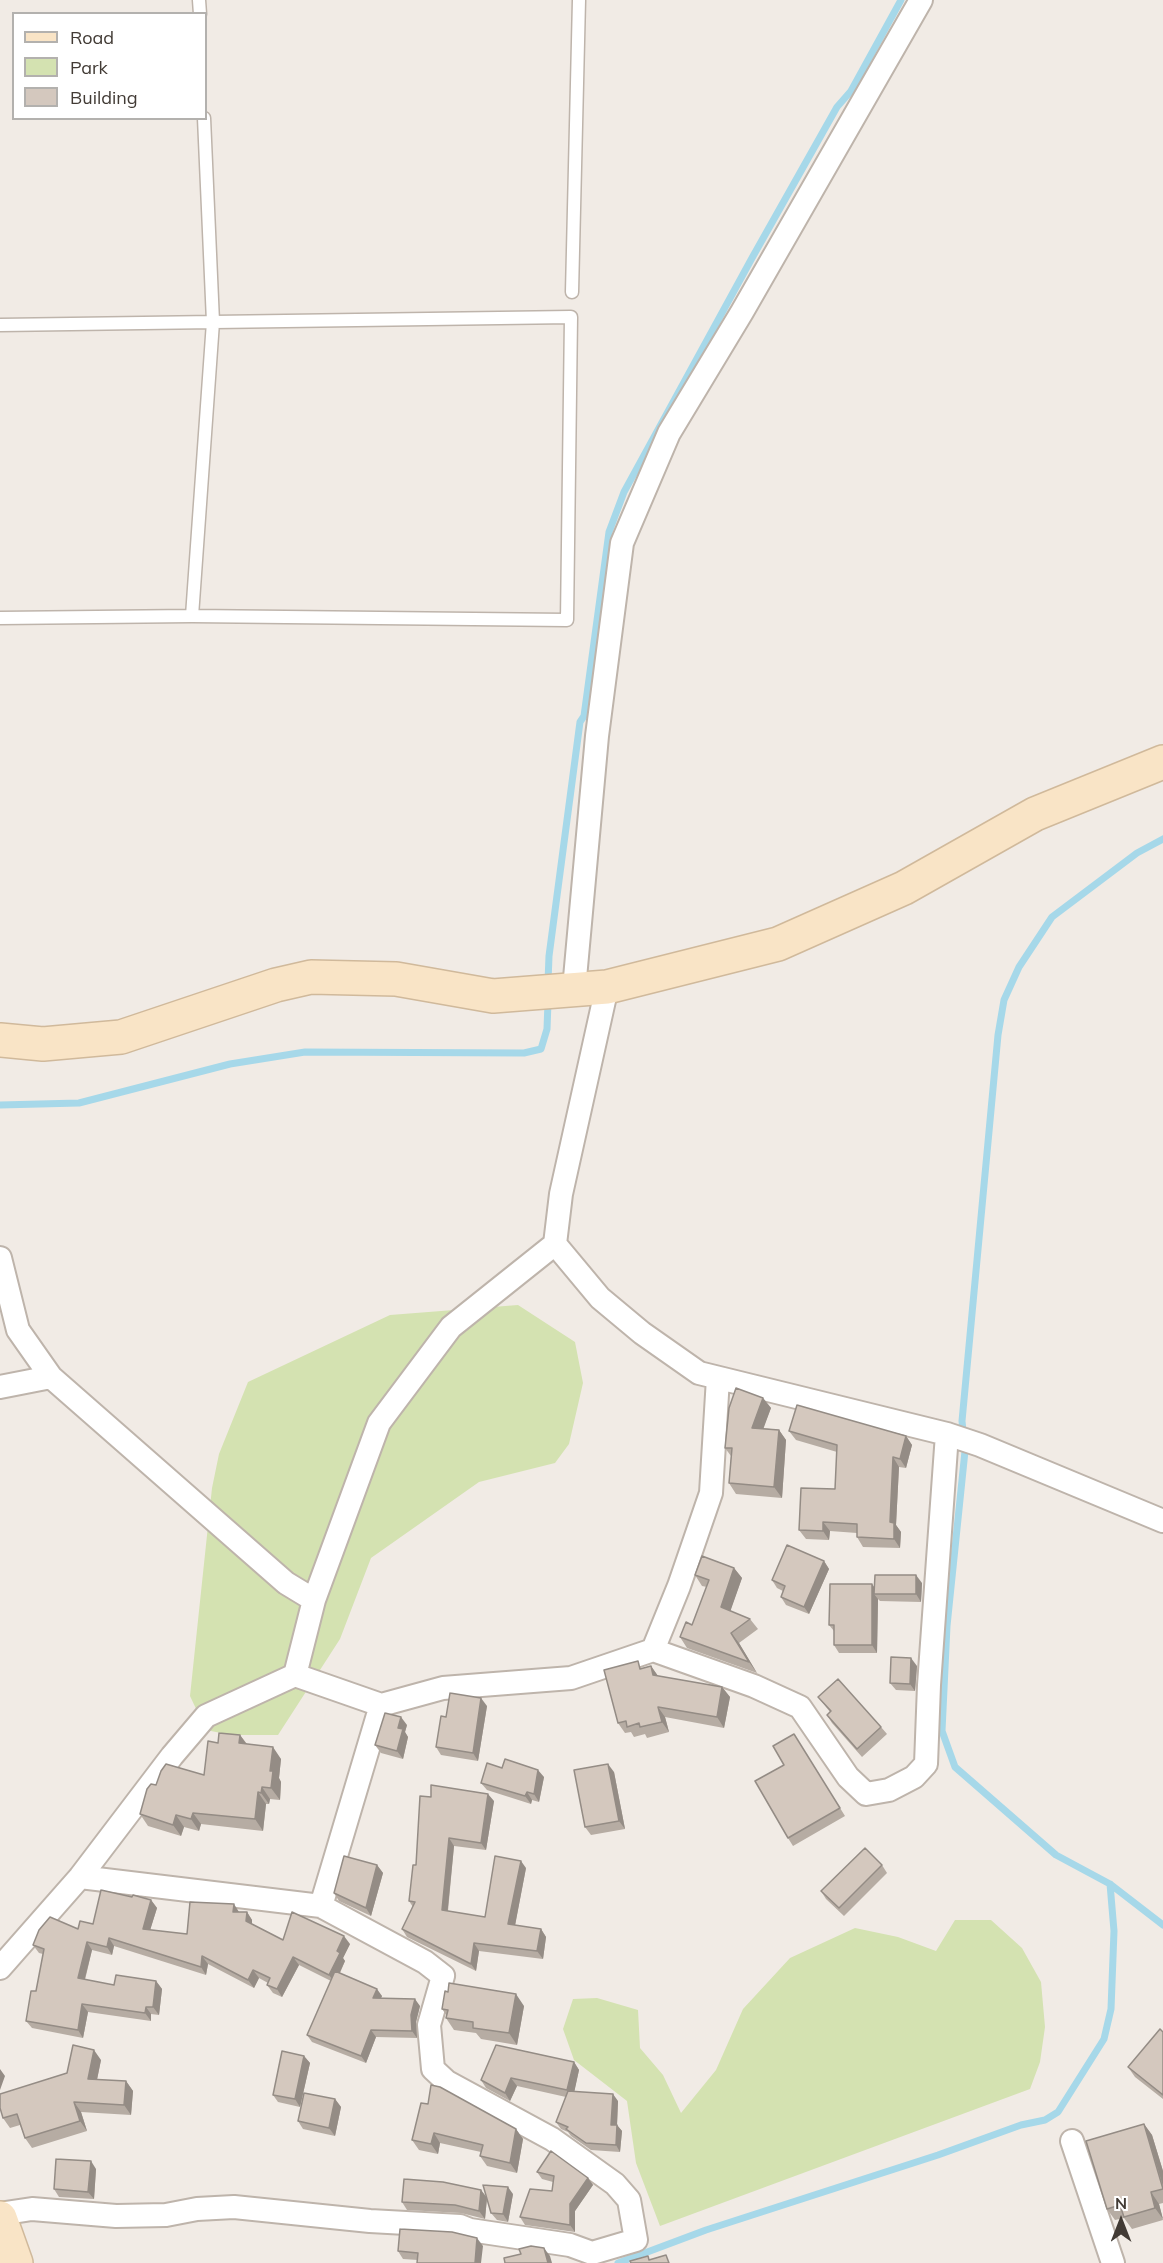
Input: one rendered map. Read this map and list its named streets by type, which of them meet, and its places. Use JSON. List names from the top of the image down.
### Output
{
  "legend": ["Road", "Park", "Building"],
  "north": "top"
}
